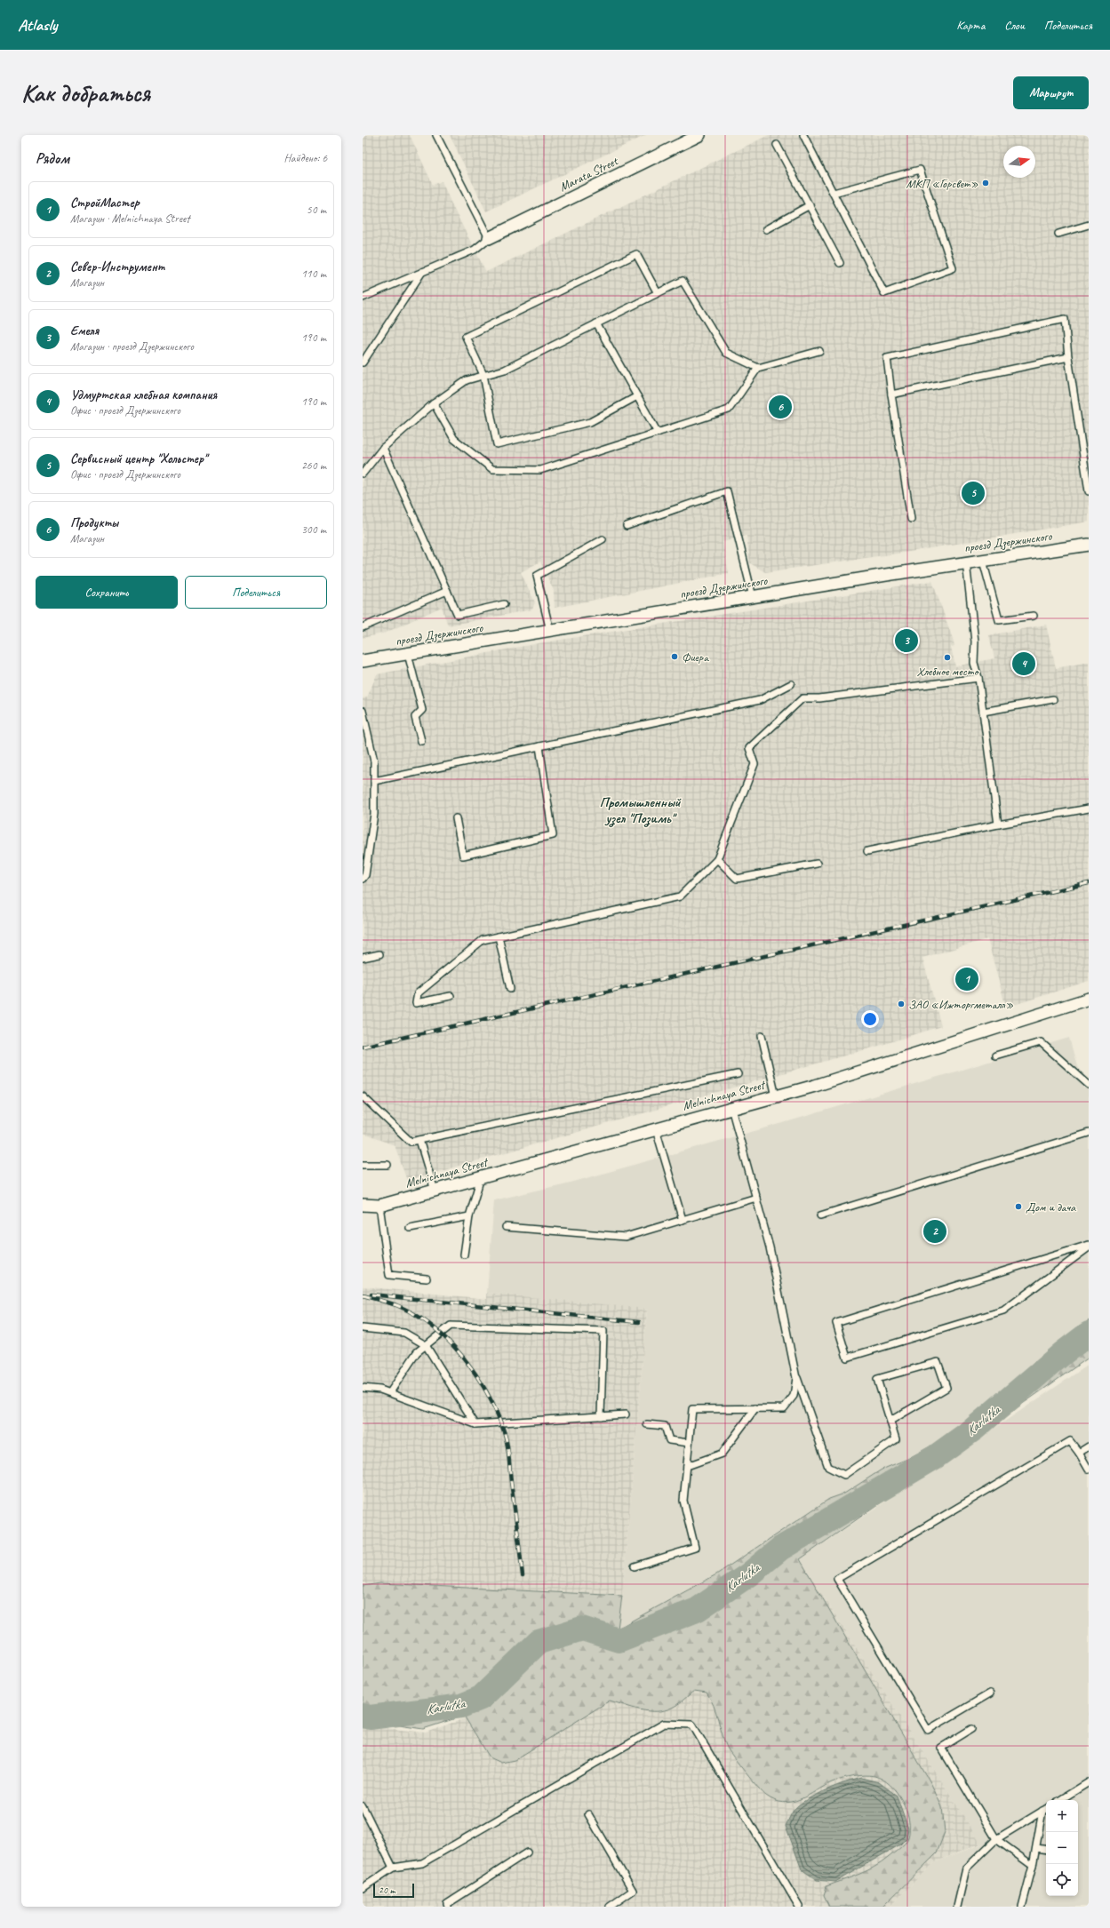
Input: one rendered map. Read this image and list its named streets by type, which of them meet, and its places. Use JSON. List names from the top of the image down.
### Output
{
  "streets": {
    "street": ["Marata Street", "проезд Дзержинского", "Melnichnaya Street"]
  },
  "districts": ["Промышленный узел \"Позимь\""],
  "water": ["Karlutka"],
  "places": [
    "МКП «Горсвет»",
    "Фиера",
    "Хлебное место",
    "ЗАО «Ижторгметалл»",
    "Дом и дача"
  ],
  "scale_bar": "20 m",
  "north": "right",
  "page": {
    "header": "Atlasly",
    "nav": ["Карта", "Слои", "Поделиться"],
    "buttons": [
      "Маршрут",
      ["Сохранить", "Поделиться"]
    ],
    "title": "Как добраться",
    "heading": ["Рядом", "Найдено: 6"],
    "list": [
      {
        "mark": "1",
        "name": "СтройМастер",
        "note": "Магазин · Melnichnaya Street",
        "value": "50 m"
      },
      {
        "mark": "2",
        "name": "Север-Инструмент",
        "note": "Магазин",
        "value": "110 m"
      },
      {
        "mark": "3",
        "name": "Емеля",
        "note": "Магазин · проезд Дзержинского",
        "value": "190 m"
      },
      {
        "mark": "4",
        "name": "Удмуртская хлебная компания",
        "note": "Офис · проезд Дзержинского",
        "value": "190 m"
      },
      {
        "mark": "5",
        "name": "Сервисный центр \"Хольстер\"",
        "note": "Офис · проезд Дзержинского",
        "value": "260 m"
      },
      {
        "mark": "6",
        "name": "Продукты",
        "note": "Магазин",
        "value": "300 m"
      }
    ],
    "pins": [
      "6",
      "5",
      "3",
      "4",
      "1",
      "2"
    ],
    "map_buttons": ["+", "−"],
    "scale": "20 m"
  }
}
